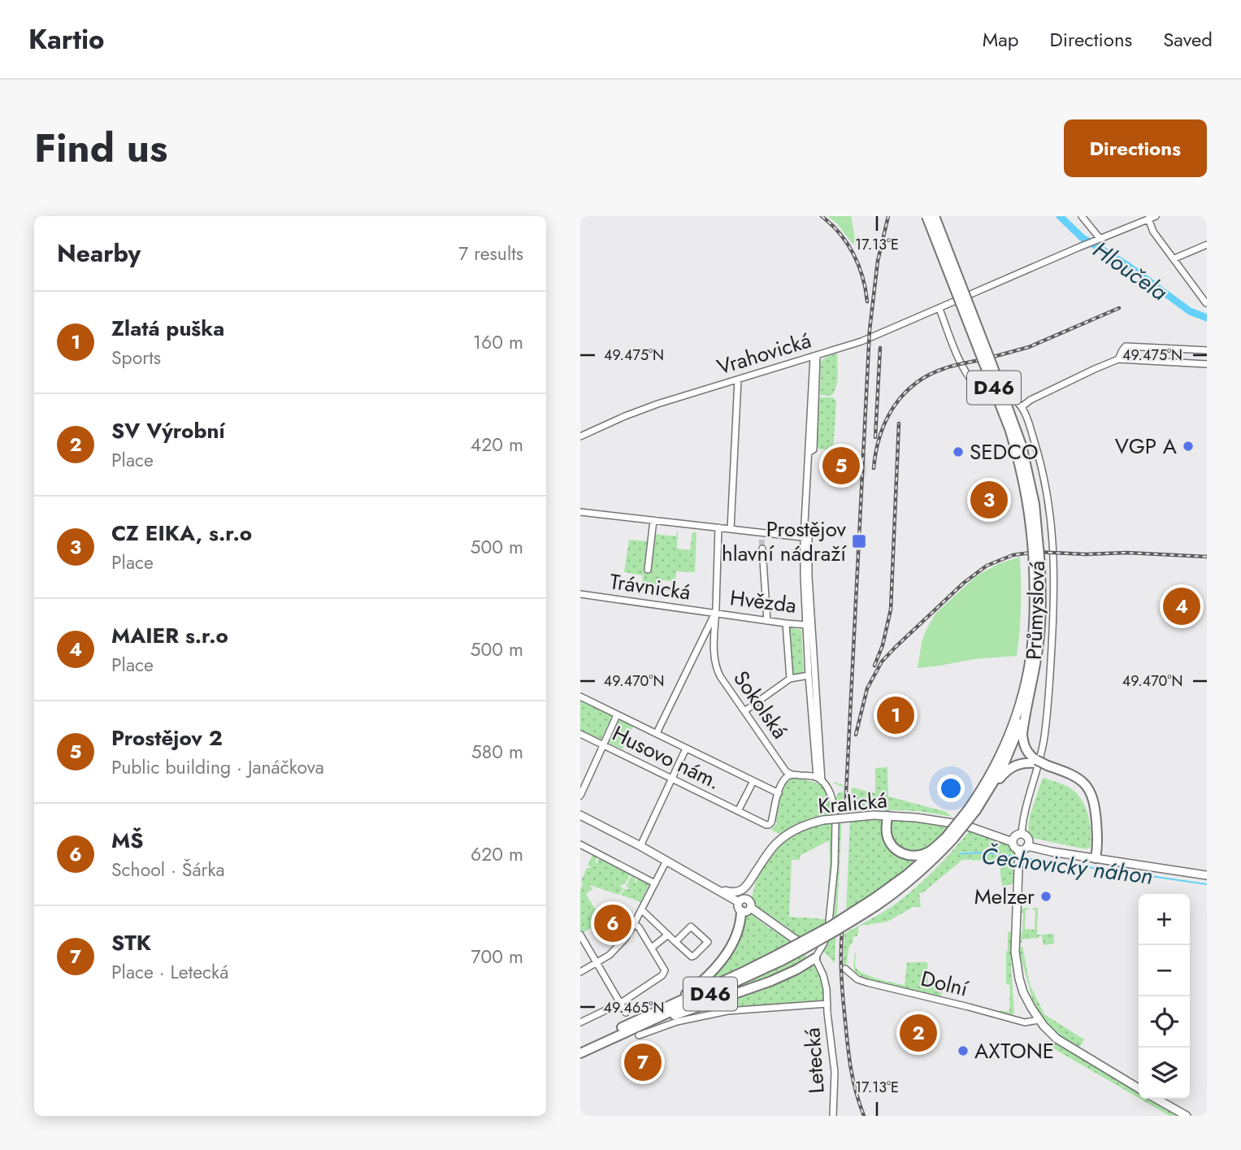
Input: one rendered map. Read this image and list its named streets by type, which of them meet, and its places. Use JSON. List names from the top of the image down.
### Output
{
  "streets": {
    "highway": ["D46"],
    "main road": ["Kralická"],
    "street": [
      "Vrahovická",
      "Trávnická",
      "Hvězda",
      "Průmyslová",
      "Sokolská",
      "Husovo nám.",
      "Dolní",
      "Letecká"
    ]
  },
  "crossings": [
    ["Trávnická", "Hvězda"],
    ["Trávnická", "Sokolská"],
    ["Hvězda", "Sokolská"]
  ],
  "water": ["Hloučela", "Čechovický náhon"],
  "places": {
    "other": [
      "VGP A",
      "SEDCO",
      "Melzer",
      "AXTONE"
    ],
    "transit": ["Prostějov hlavní nádraží"]
  },
  "page": {
    "header": "Kartio",
    "nav": ["Map", "Directions", "Saved"],
    "title": "Find us",
    "buttons": "Directions",
    "heading": ["Nearby", "7 results"],
    "list": [
      {
        "mark": "1",
        "name": "Zlatá puška",
        "note": "Sports",
        "value": "160 m"
      },
      {
        "mark": "2",
        "name": "SV Výrobní",
        "note": "Place",
        "value": "420 m"
      },
      {
        "mark": "3",
        "name": "CZ EIKA, s.r.o",
        "note": "Place",
        "value": "500 m"
      },
      {
        "mark": "4",
        "name": "MAIER s.r.o",
        "note": "Place",
        "value": "500 m"
      },
      {
        "mark": "5",
        "name": "Prostějov 2",
        "note": "Public building · Janáčkova",
        "value": "580 m"
      },
      {
        "mark": "6",
        "name": "MŠ",
        "note": "School · Šárka",
        "value": "620 m"
      },
      {
        "mark": "7",
        "name": "STK",
        "note": "Place · Letecká",
        "value": "700 m"
      }
    ],
    "pins": [
      "5",
      "3",
      "4",
      "1",
      "6",
      "2",
      "7"
    ],
    "map_buttons": ["+", "−"]
  },
  "coordinates": [
    "17.13°E",
    "49.475°N",
    "49.470°N",
    "49.465°N"
  ]
}
